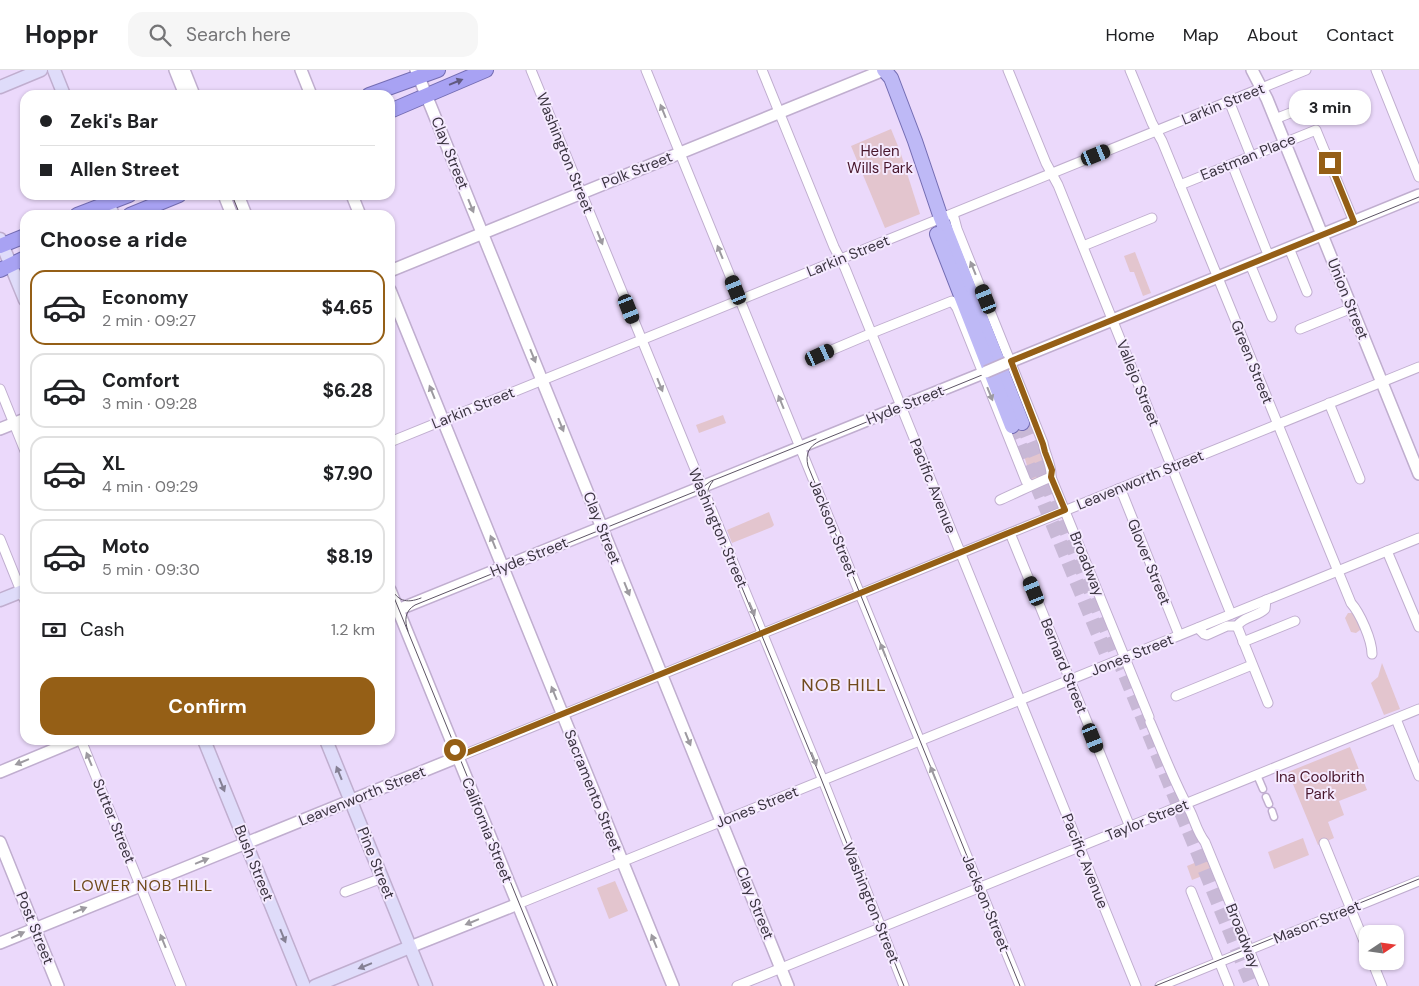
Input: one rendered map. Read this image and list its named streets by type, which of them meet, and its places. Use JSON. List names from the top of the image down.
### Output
{
  "streets": {
    "main road": [
      "Broadway",
      "Jones Street",
      "Bush Street",
      "Pine Street"
    ],
    "street": [
      "Larkin Street",
      "Clay Street",
      "Washington Street",
      "Eastman Place",
      "Polk Street",
      "Union Street",
      "Green Street",
      "Vallejo Street",
      "Hyde Street",
      "Leavenworth Street",
      "Pacific Avenue",
      "Jackson Street",
      "Glover Street",
      "Bernard Street",
      "Sacramento Street",
      "Taylor Street",
      "Sutter Street",
      "California Street",
      "Mason Street",
      "Post Street"
    ]
  },
  "crossings": [
    ["Larkin Street", "Clay Street"],
    ["Larkin Street", "Washington Street"],
    ["Larkin Street", "Union Street"],
    ["Larkin Street", "Green Street"],
    ["Larkin Street", "Vallejo Street"],
    ["Larkin Street", "Pacific Avenue"],
    ["Larkin Street", "Jackson Street"],
    ["Larkin Street", "Broadway"],
    ["Larkin Street", "Sacramento Street"],
    ["Clay Street", "Polk Street"],
    ["Clay Street", "Hyde Street"],
    ["Clay Street", "Leavenworth Street"],
    ["Clay Street", "Jones Street"],
    ["Clay Street", "Taylor Street"],
    ["Washington Street", "Polk Street"],
    ["Washington Street", "Hyde Street"],
    ["Washington Street", "Leavenworth Street"],
    ["Washington Street", "Jones Street"],
    ["Washington Street", "Taylor Street"],
    ["Eastman Place", "Union Street"],
    ["Eastman Place", "Green Street"],
    ["Eastman Place", "Hyde Street"],
    ["Polk Street", "Pacific Avenue"],
    ["Polk Street", "Jackson Street"],
    ["Polk Street", "Broadway"],
    ["Union Street", "Hyde Street"],
    ["Union Street", "Leavenworth Street"],
    ["Green Street", "Hyde Street"],
    ["Green Street", "Leavenworth Street"],
    ["Green Street", "Jones Street"],
    ["Vallejo Street", "Hyde Street"],
    ["Vallejo Street", "Leavenworth Street"],
    ["Vallejo Street", "Jones Street"],
    ["Hyde Street", "Pacific Avenue"],
    ["Hyde Street", "Jackson Street"],
    ["Hyde Street", "Broadway"],
    ["Hyde Street", "Sacramento Street"],
    ["Leavenworth Street", "Pacific Avenue"],
    ["Leavenworth Street", "Jackson Street"],
    ["Leavenworth Street", "Glover Street"],
    ["Leavenworth Street", "Broadway"],
    ["Leavenworth Street", "Bernard Street"],
    ["Leavenworth Street", "Sacramento Street"],
    ["Leavenworth Street", "Sutter Street"],
    ["Leavenworth Street", "California Street"],
    ["Leavenworth Street", "Bush Street"],
    ["Leavenworth Street", "Pine Street"],
    ["Leavenworth Street", "Post Street"],
    ["Pacific Avenue", "Jones Street"],
    ["Pacific Avenue", "Taylor Street"],
    ["Jackson Street", "Jones Street"],
    ["Jackson Street", "Taylor Street"],
    ["Glover Street", "Jones Street"],
    ["Broadway", "Jones Street"],
    ["Broadway", "Taylor Street"],
    ["Broadway", "Mason Street"],
    ["Jones Street", "Bernard Street"],
    ["Jones Street", "Sacramento Street"],
    ["Jones Street", "California Street"],
    ["Jones Street", "Pine Street"],
    ["Bernard Street", "Taylor Street"]
  ],
  "one_way": [
    "Clay Street",
    "Washington Street",
    "Jackson Street",
    "Sacramento Street",
    "Sutter Street",
    "Bush Street"
  ],
  "districts": ["NOB HILL", "LOWER NOB HILL"],
  "parks": ["Helen Wills Park", "Ina Coolbrith Park"],
  "north": "right",
  "page": {
    "header": "Hoppr",
    "search": "Search here",
    "nav": [
      "Home",
      "Map",
      "About",
      "Contact"
    ],
    "bubble": "3 min",
    "banner": ["Zeki's Bar", "Allen Street"],
    "heading": "Choose a ride",
    "list": [
      {
        "name": "Economy",
        "note": "2 min · 09:27",
        "value": "$4.65"
      },
      {
        "name": "Comfort",
        "note": "3 min · 09:28",
        "value": "$6.28"
      },
      {
        "name": "XL",
        "note": "4 min · 09:29",
        "value": "$7.90"
      },
      {
        "name": "Moto",
        "note": "5 min · 09:30",
        "value": "$8.19"
      }
    ],
    "pay": ["Cash", "1.2 km"],
    "buttons": "Confirm"
  }
}
